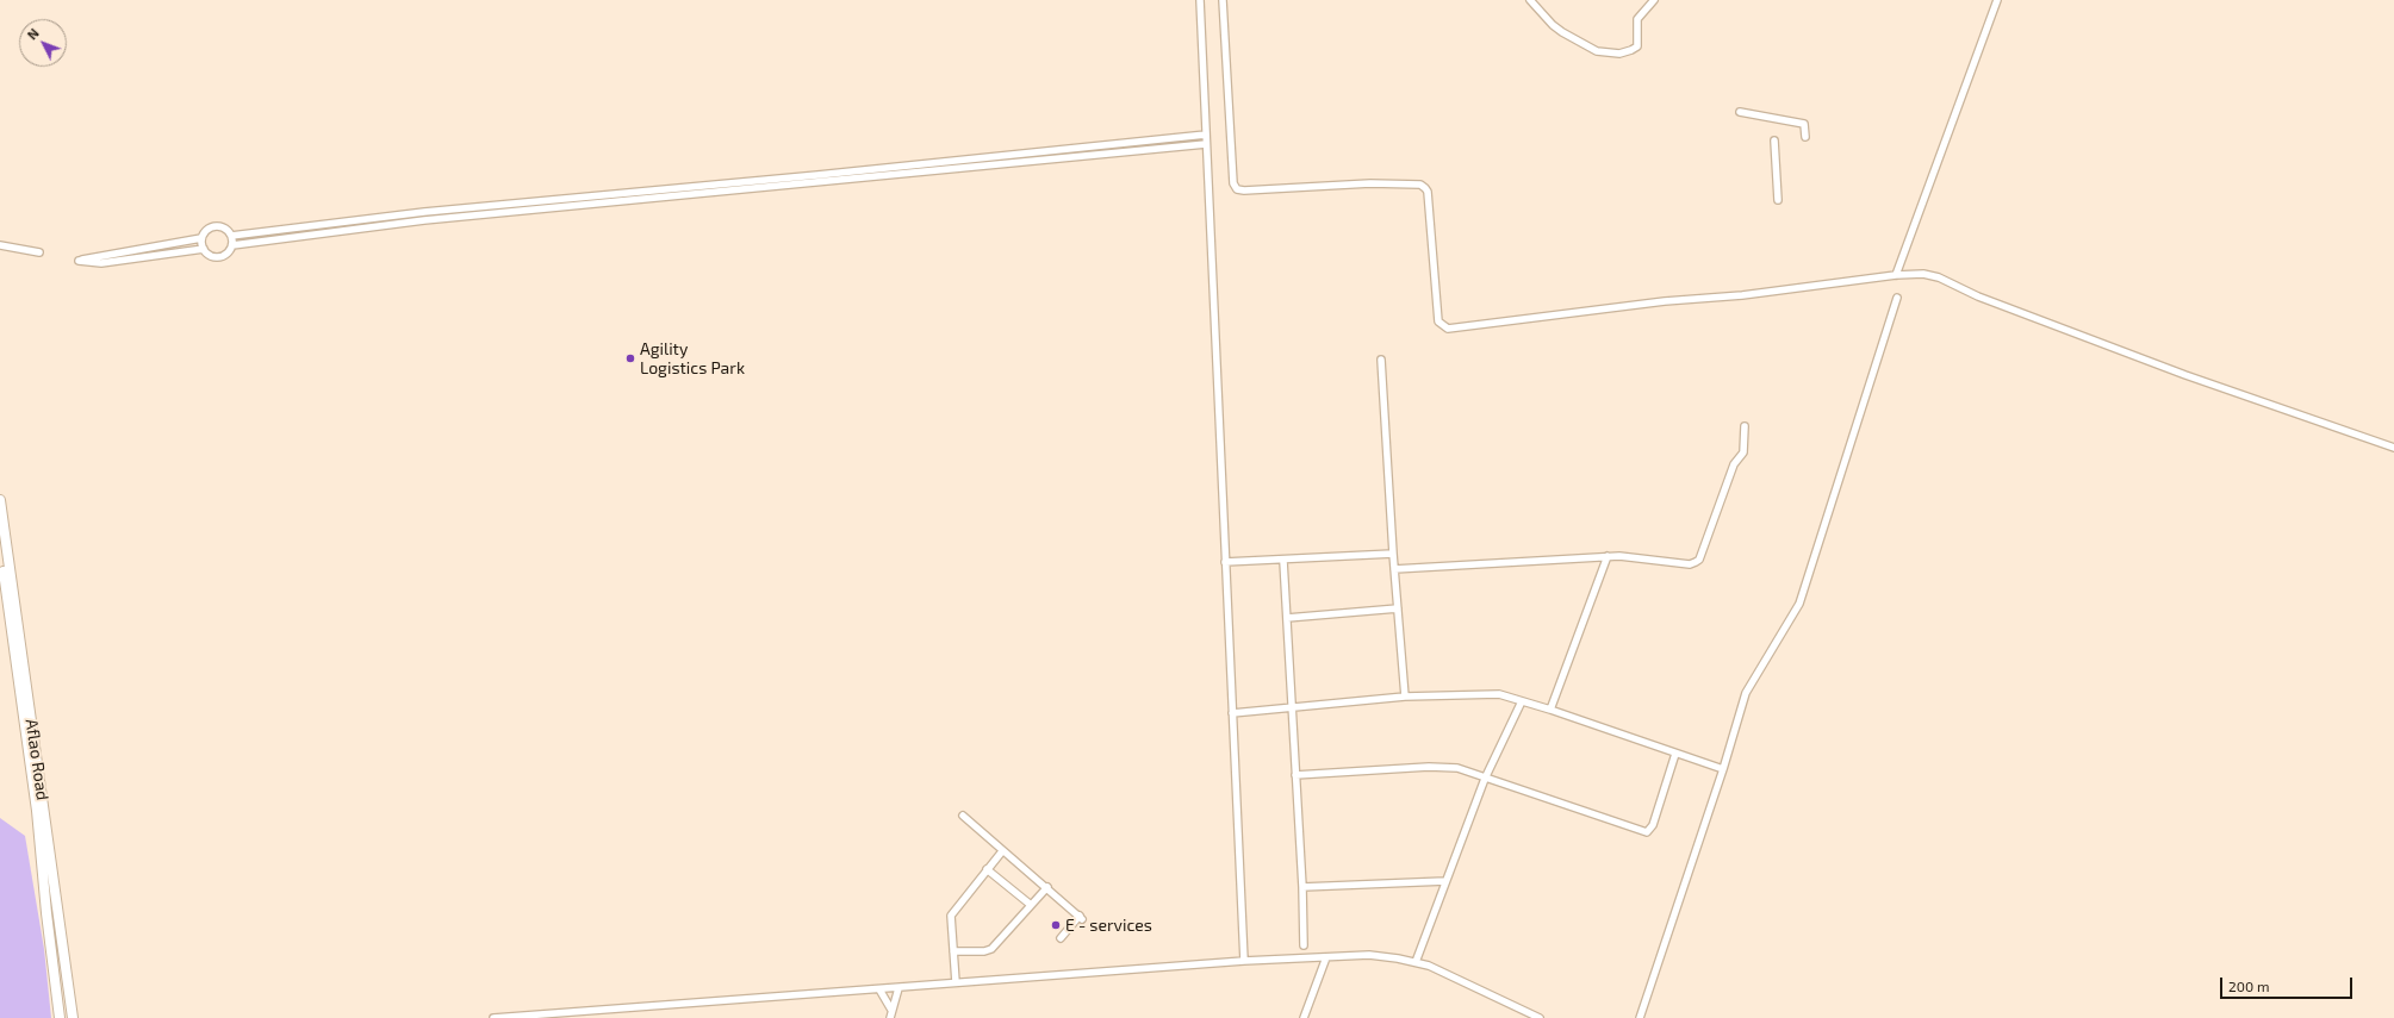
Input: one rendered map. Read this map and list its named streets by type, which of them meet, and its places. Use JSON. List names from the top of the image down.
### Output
{
  "streets": {
    "highway": ["Aflao Road"]
  },
  "places": ["Agility Logistics Park", "E - services"],
  "scale_bar": "200 m",
  "north": "top left"
}
